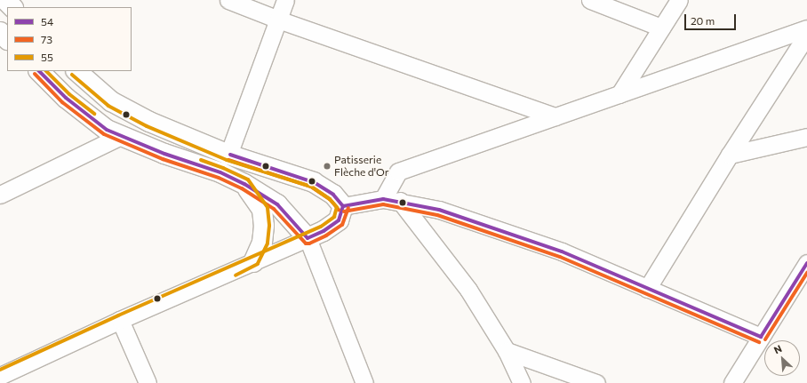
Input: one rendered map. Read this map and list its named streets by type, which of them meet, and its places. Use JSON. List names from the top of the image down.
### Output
{
  "places": ["Patisserie Flèche d'Or"],
  "lines": ["transit line 54", "transit line 55", "transit line 73"],
  "legend": ["54", "73", "55"],
  "scale_bar": "20 m",
  "north": "top left"
}
